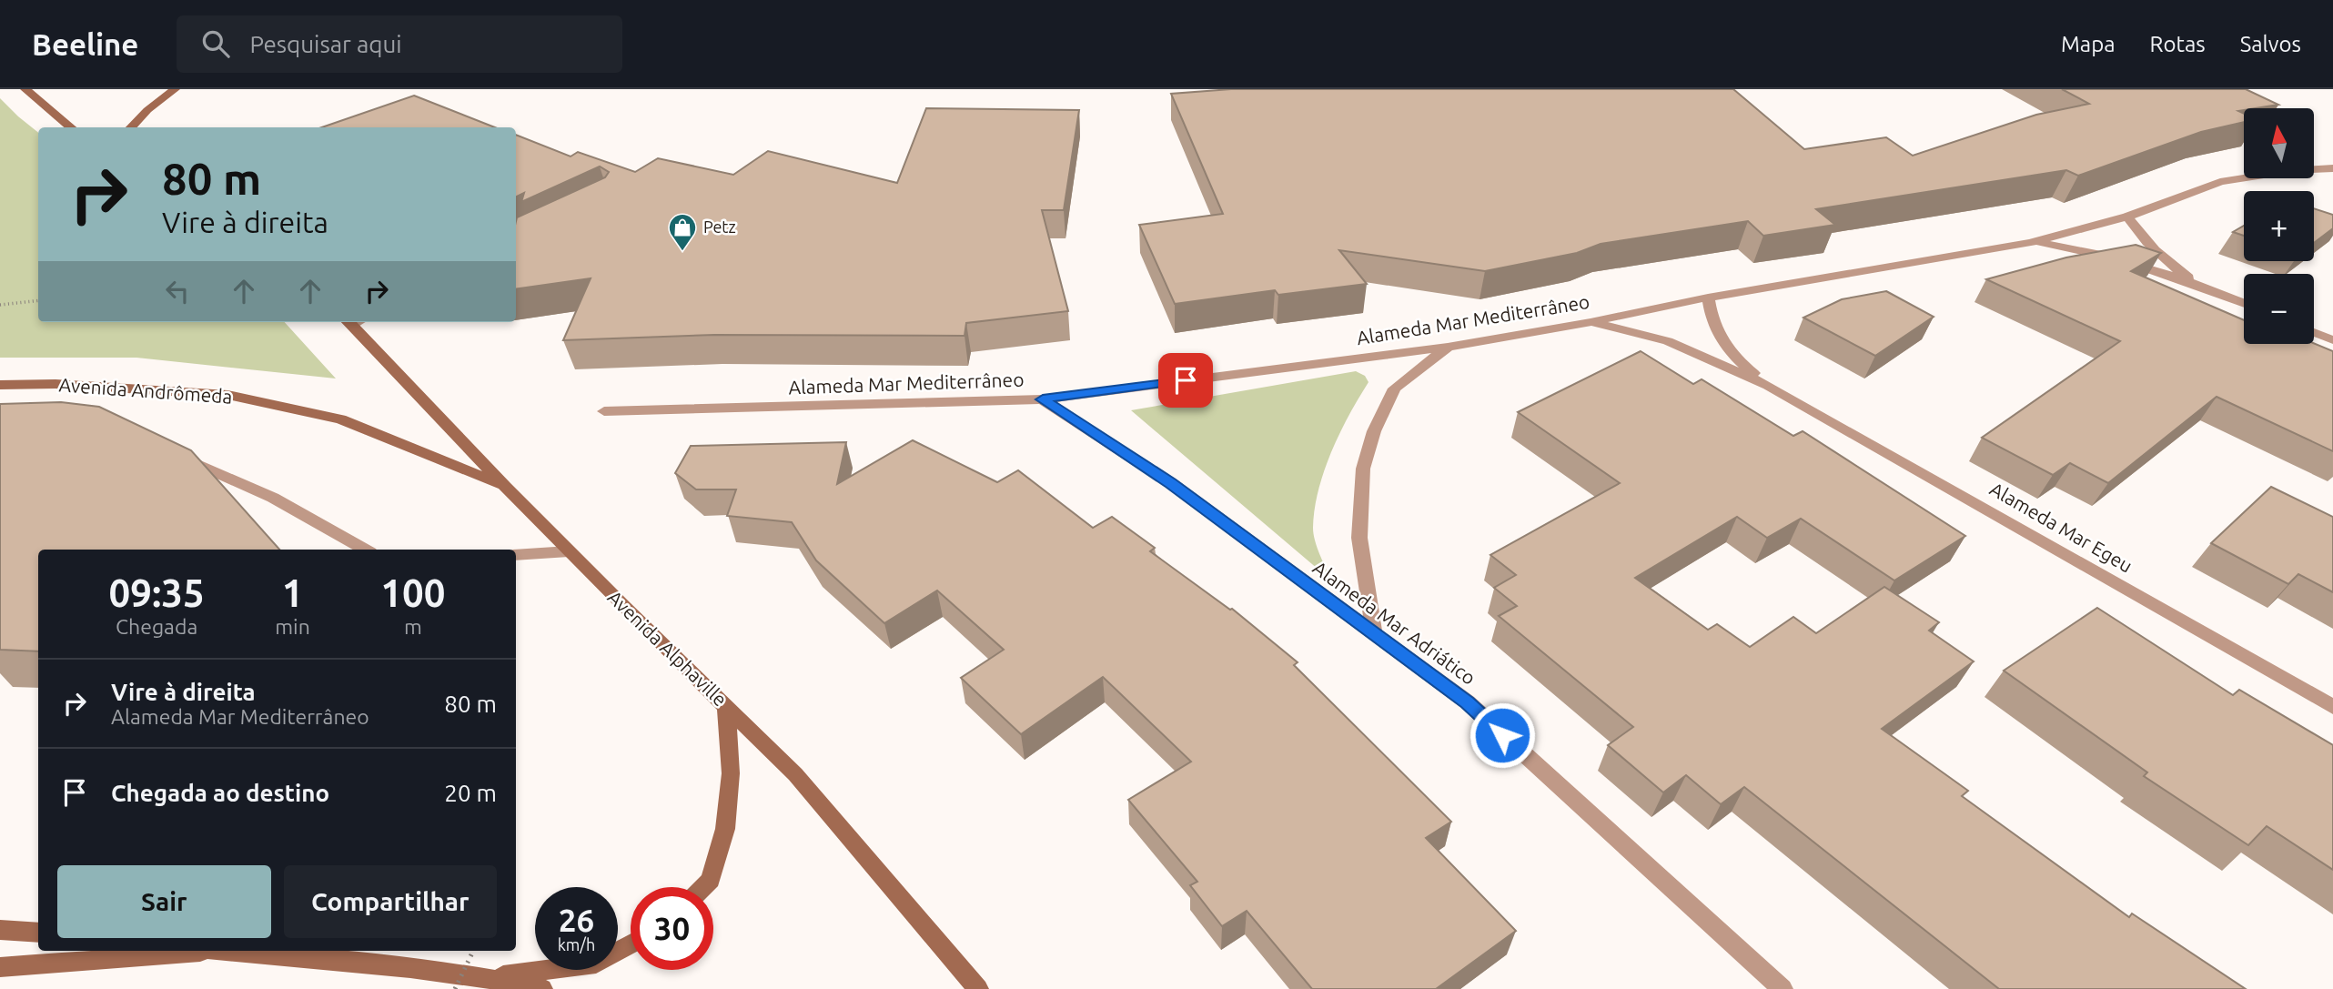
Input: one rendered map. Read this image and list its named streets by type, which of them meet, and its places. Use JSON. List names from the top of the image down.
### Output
{
  "streets": {
    "main road": ["Avenida Andrômeda", "Avenida Alphaville"],
    "street": ["Alameda Mar Mediterrâneo", "Alameda Mar Egeu", "Alameda Mar Adriático"]
  },
  "crossings": [
    ["Alameda Mar Mediterrâneo", "Alameda Mar Egeu"],
    ["Alameda Mar Mediterrâneo", "Alameda Mar Adriático"],
    ["Avenida Andrômeda", "Avenida Alphaville"]
  ],
  "places": {
    "shop": ["Petz"]
  },
  "north": "top",
  "page": {
    "header": "Beeline",
    "search": "Pesquisar aqui",
    "nav": ["Mapa", "Rotas", "Salvos"],
    "map_buttons": ["+", "−"],
    "turn": ["80 m", "Vire à direita"],
    "eta": [
      "09:35",
      "Chegada",
      "1",
      "min",
      "100",
      "m"
    ],
    "list": [
      {
        "name": "Vire à direita",
        "note": "Alameda Mar Mediterrâneo",
        "value": "80 m"
      },
      {
        "name": "Chegada ao destino",
        "value": "20 m"
      }
    ],
    "buttons": ["Sair", "Compartilhar"],
    "speed": "26 km/h",
    "limit": "30"
  }
}
